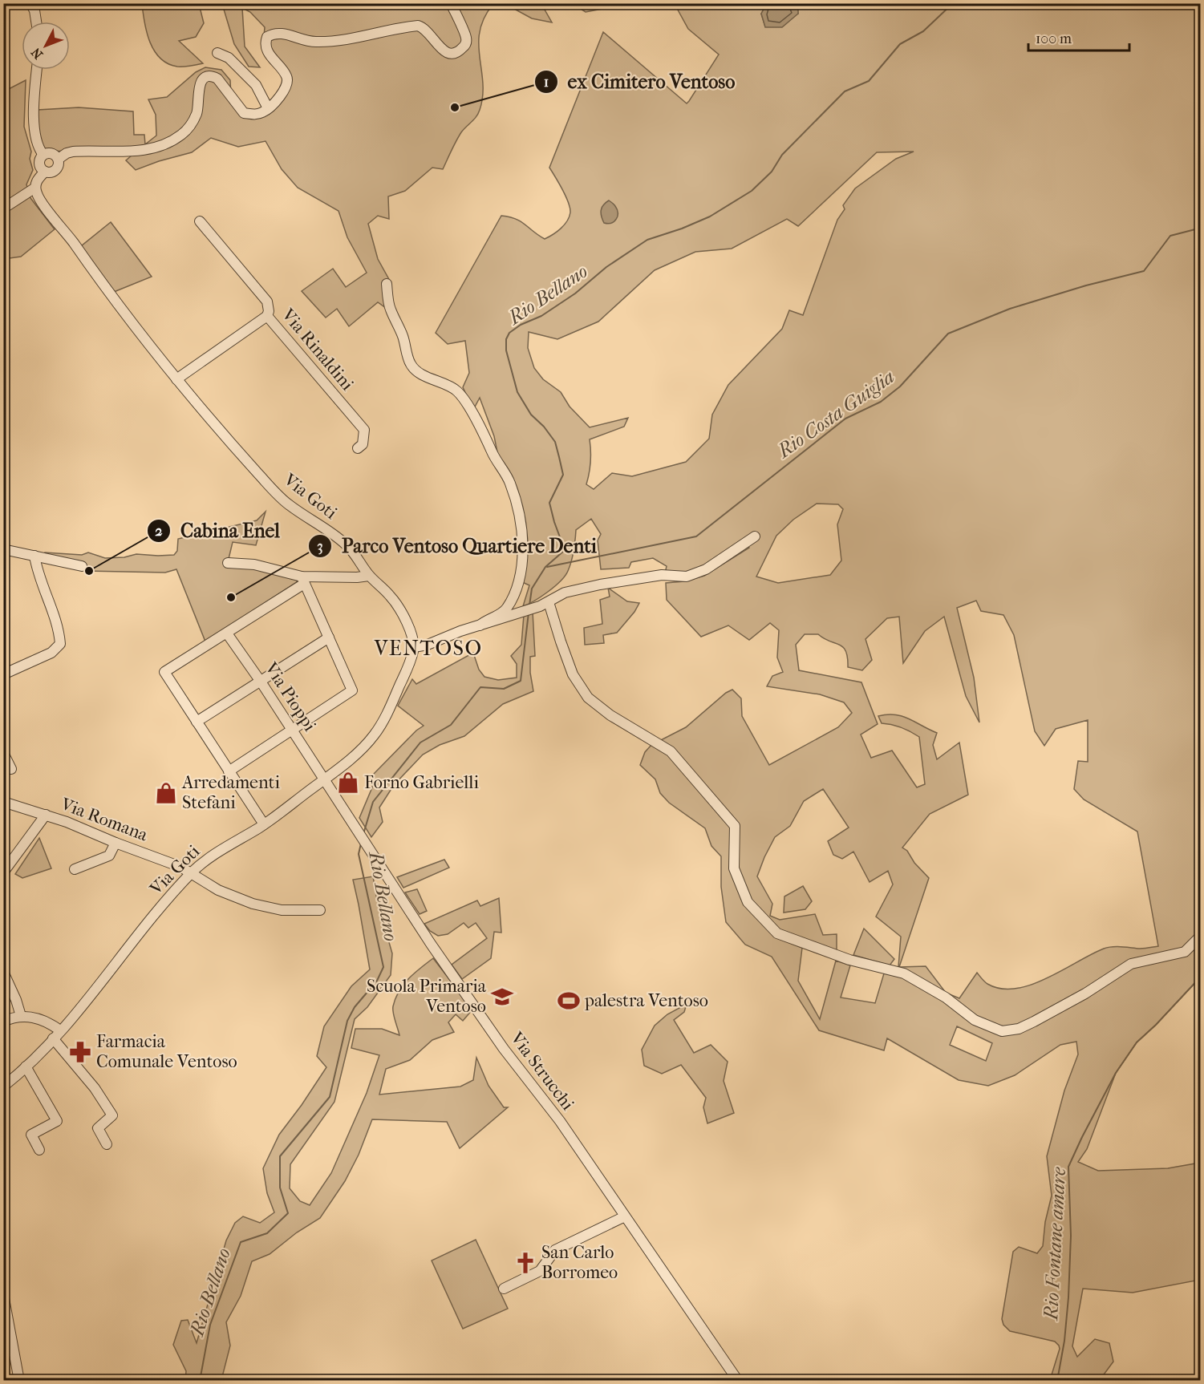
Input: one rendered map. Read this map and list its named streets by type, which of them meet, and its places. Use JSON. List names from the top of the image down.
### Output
{
  "streets": {
    "street": [
      "Via Rinaldini",
      "Via Goti",
      "Via Pioppi",
      "Via Romana",
      "Via Strucchi"
    ]
  },
  "crossings": [
    ["Via Rinaldini", "Via Goti"],
    ["Via Goti", "Via Pioppi"],
    ["Via Goti", "Via Romana"],
    ["Via Goti", "Via Strucchi"],
    ["Via Pioppi", "Via Strucchi"]
  ],
  "districts": ["VENTOSO"],
  "water": ["Rio Bellano", "Rio Costa Guiglia", "Rio Fontane amare"],
  "places": {
    "other": ["ex Cimitero Ventoso", "Cabina Enel", "Parco Ventoso Quartiere Denti"],
    "shop": ["Forno Gabrielli", "Arredamenti Stefani"],
    "school or university": ["Scuola Primaria Ventoso"],
    "sports": ["palestra Ventoso"],
    "pharmacy": ["Farmacia Comunale Ventoso"],
    "church": ["San Carlo Borromeo"]
  },
  "scale_bar": "100 m",
  "north": "bottom left"
}
